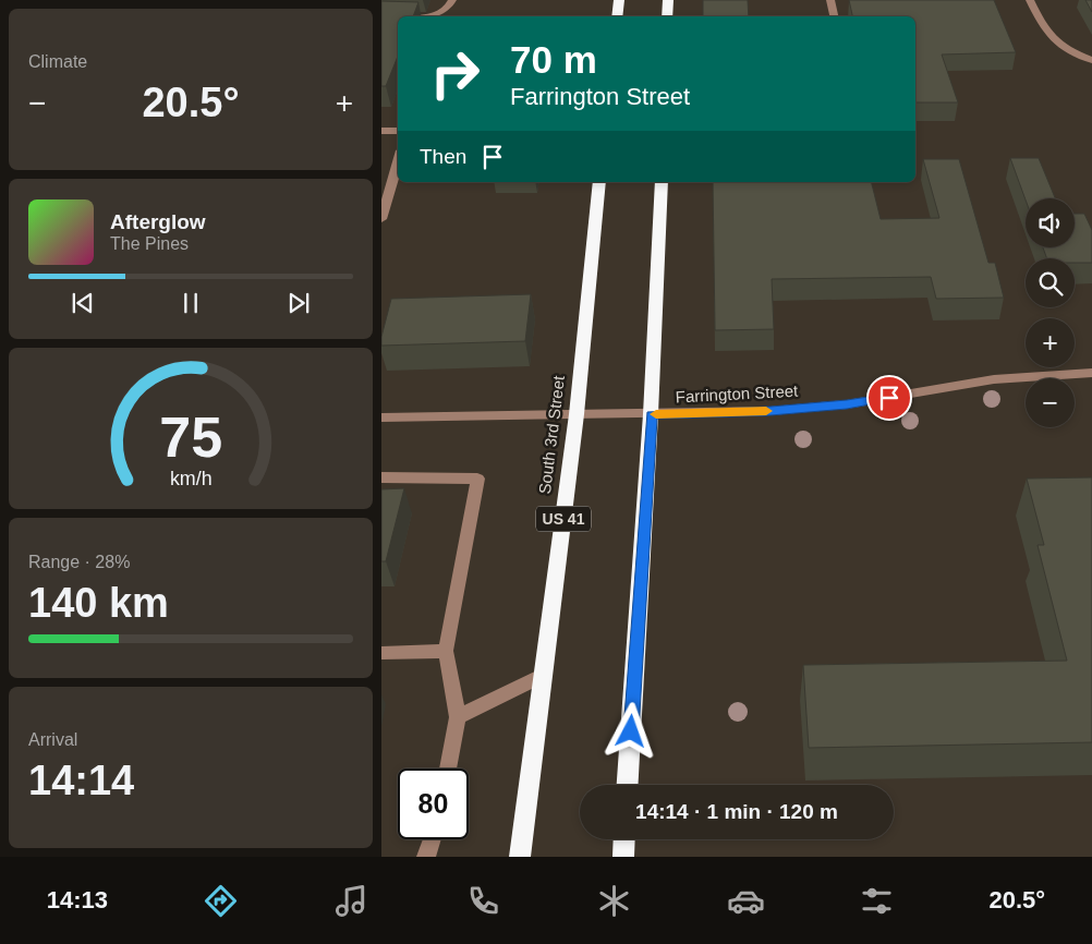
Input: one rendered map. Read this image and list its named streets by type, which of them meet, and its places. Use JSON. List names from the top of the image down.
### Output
{
  "streets": {
    "highway": ["South 3rd Street", "US 41"],
    "street": ["Farrington Street"]
  },
  "crossings": [
    ["Farrington Street", "South 3rd Street"]
  ],
  "page": {
    "tile": [
      "Climate",
      ["Range · 28%", "140 km"],
      ["Arrival", "14:14"]
    ],
    "turn": ["70 m", "Farrington Street"],
    "heat": ["−", "20.5°", "+"],
    "then": "Then",
    "map_buttons": ["+", "−"],
    "song": ["Afterglow", "The Pines"],
    "limit": "80",
    "trip": "14:14 · 1 min · 120 m",
    "tabs": ["14:13", "20.5°"],
    "gauge": ["75", "km/h"]
  }
}
